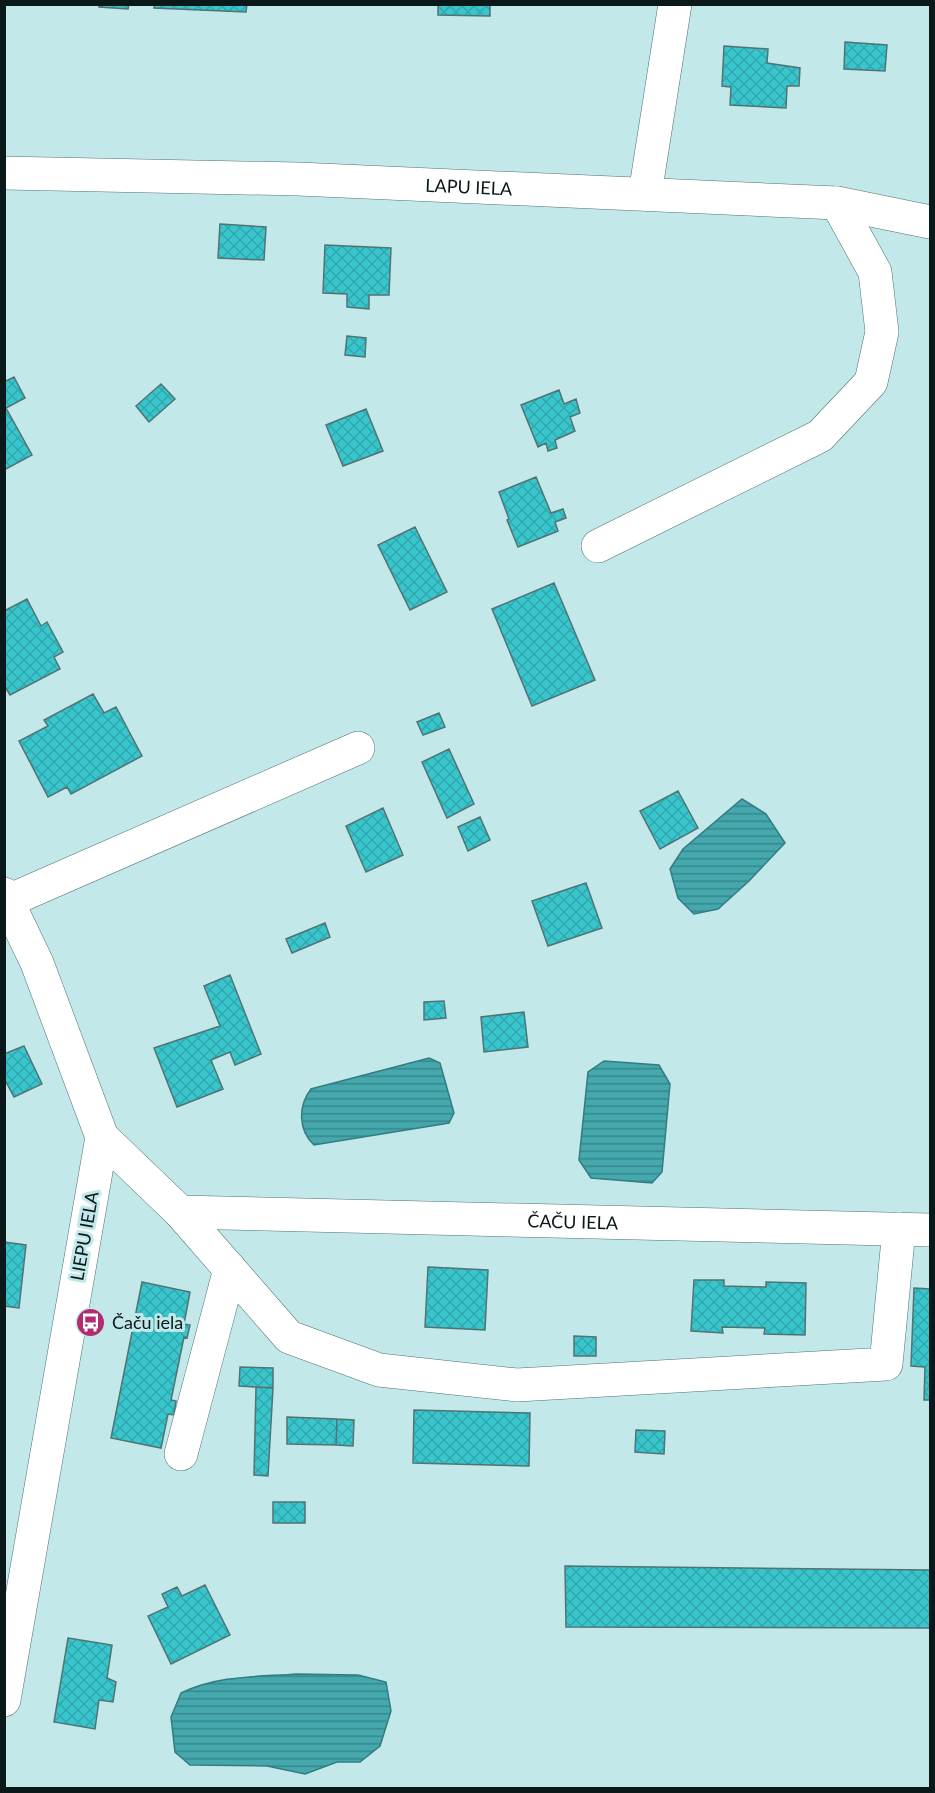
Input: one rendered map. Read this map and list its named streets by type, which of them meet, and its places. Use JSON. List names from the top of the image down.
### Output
{
  "streets": {
    "street": ["LAPU IELA", "ČAČU IELA", "LIEPU IELA"]
  },
  "places": {
    "bus stop": ["Čaču iela"]
  }
}
